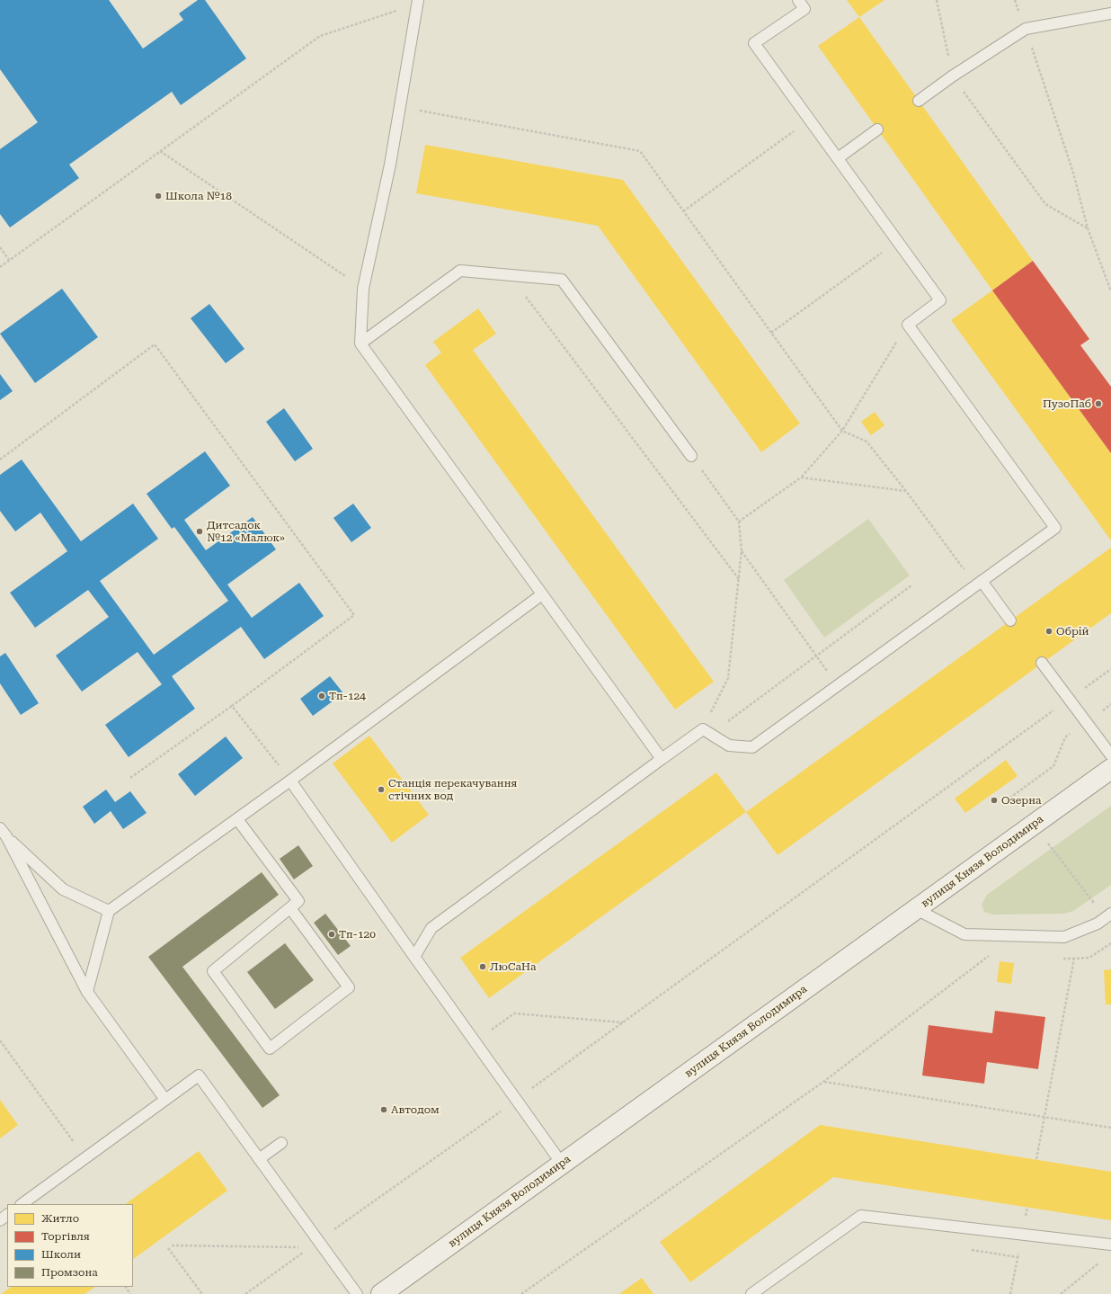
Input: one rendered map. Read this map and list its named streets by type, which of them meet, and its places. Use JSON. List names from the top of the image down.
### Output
{
  "streets": {
    "main road": ["вулиця Князя Володимира"]
  },
  "places": [
    "Школа №18",
    "ПузоПаб",
    "Дитсадок №12 «Малюк»",
    "Обрiй",
    "Тп-124",
    "Станція перекачування стічних вод",
    "Озерна",
    "Тп-120",
    "ЛюСаНа",
    "Автодом"
  ],
  "legend": [
    "Житло",
    "Торгівля",
    "Школи",
    "Промзона"
  ]
}
